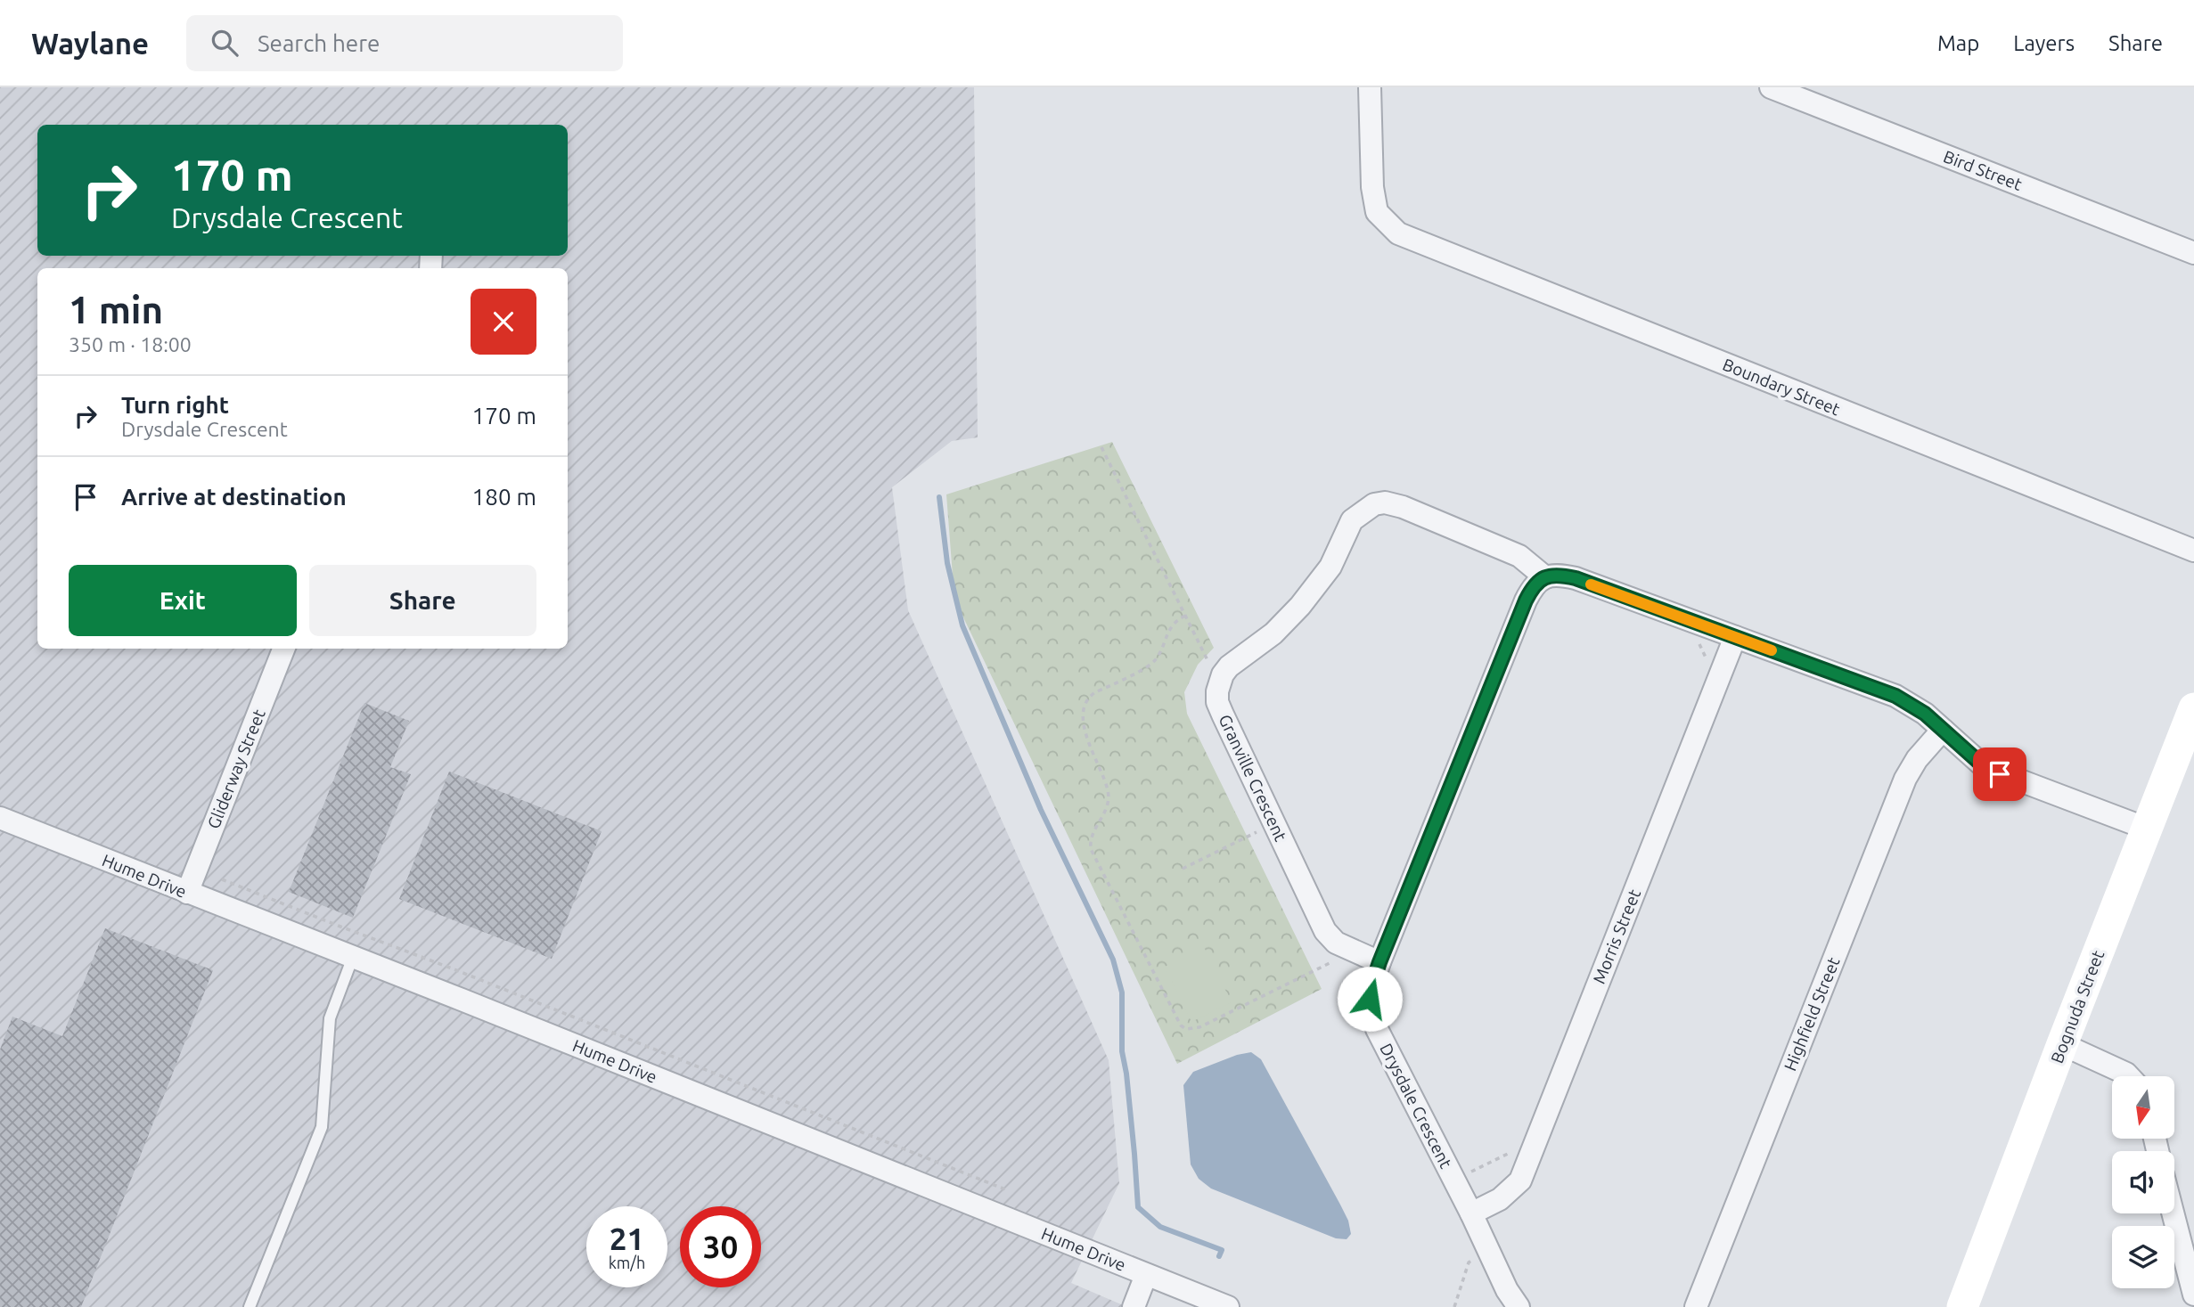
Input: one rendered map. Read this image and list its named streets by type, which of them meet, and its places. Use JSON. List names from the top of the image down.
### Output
{
  "streets": {
    "street": [
      "Bird Street",
      "Boundary Street",
      "Gliderway Street",
      "Granville Crescent",
      "Hume Drive",
      "Morris Street",
      "Bognuda Street",
      "Highfield Street",
      "Drysdale Crescent"
    ]
  },
  "crossings": [
    ["Gliderway Street", "Hume Drive"],
    ["Granville Crescent", "Drysdale Crescent"],
    ["Morris Street", "Drysdale Crescent"]
  ],
  "north": "bottom",
  "page": {
    "header": "Waylane",
    "search": "Search here",
    "nav": ["Map", "Layers", "Share"],
    "turn": ["170 m", "Drysdale Crescent"],
    "heading": ["1 min", "350 m · 18:00"],
    "list": [
      {
        "name": "Turn right",
        "note": "Drysdale Crescent",
        "value": "170 m"
      },
      {
        "name": "Arrive at destination",
        "value": "180 m"
      }
    ],
    "buttons": ["Exit", "Share"],
    "speed": "21 km/h",
    "limit": "30"
  }
}
